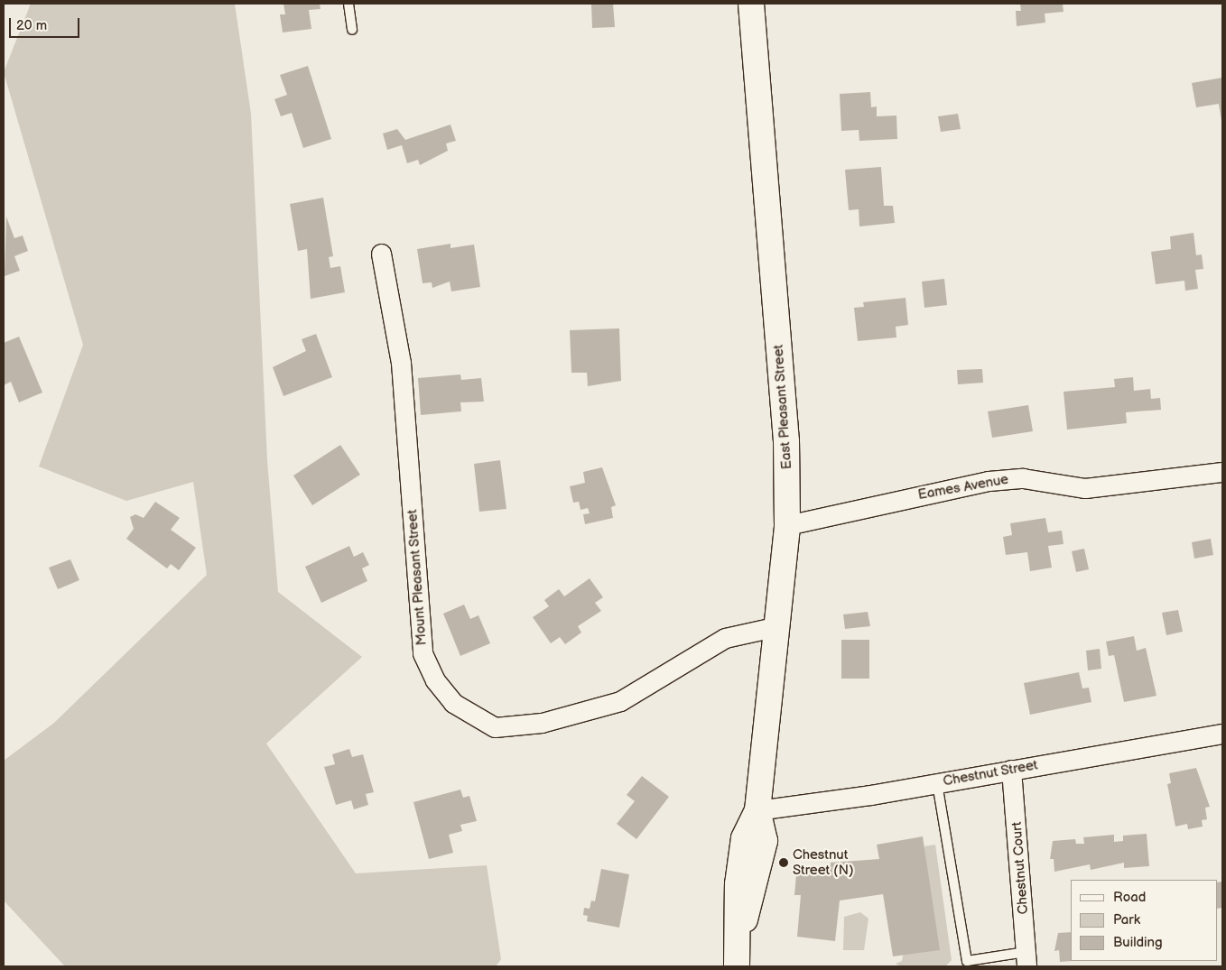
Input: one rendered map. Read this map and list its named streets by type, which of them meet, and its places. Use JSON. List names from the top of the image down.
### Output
{
  "streets": {
    "main road": ["East Pleasant Street"],
    "street": [
      "Eames Avenue",
      "Mount Pleasant Street",
      "Chestnut Street",
      "Chestnut Court"
    ]
  },
  "crossings": [
    ["East Pleasant Street", "Eames Avenue"],
    ["East Pleasant Street", "Mount Pleasant Street"],
    ["East Pleasant Street", "Chestnut Street"],
    ["Chestnut Street", "Chestnut Court"]
  ],
  "places": ["Chestnut Street (N)"],
  "legend": ["Road", "Park", "Building"],
  "scale_bar": "20 m"
}
